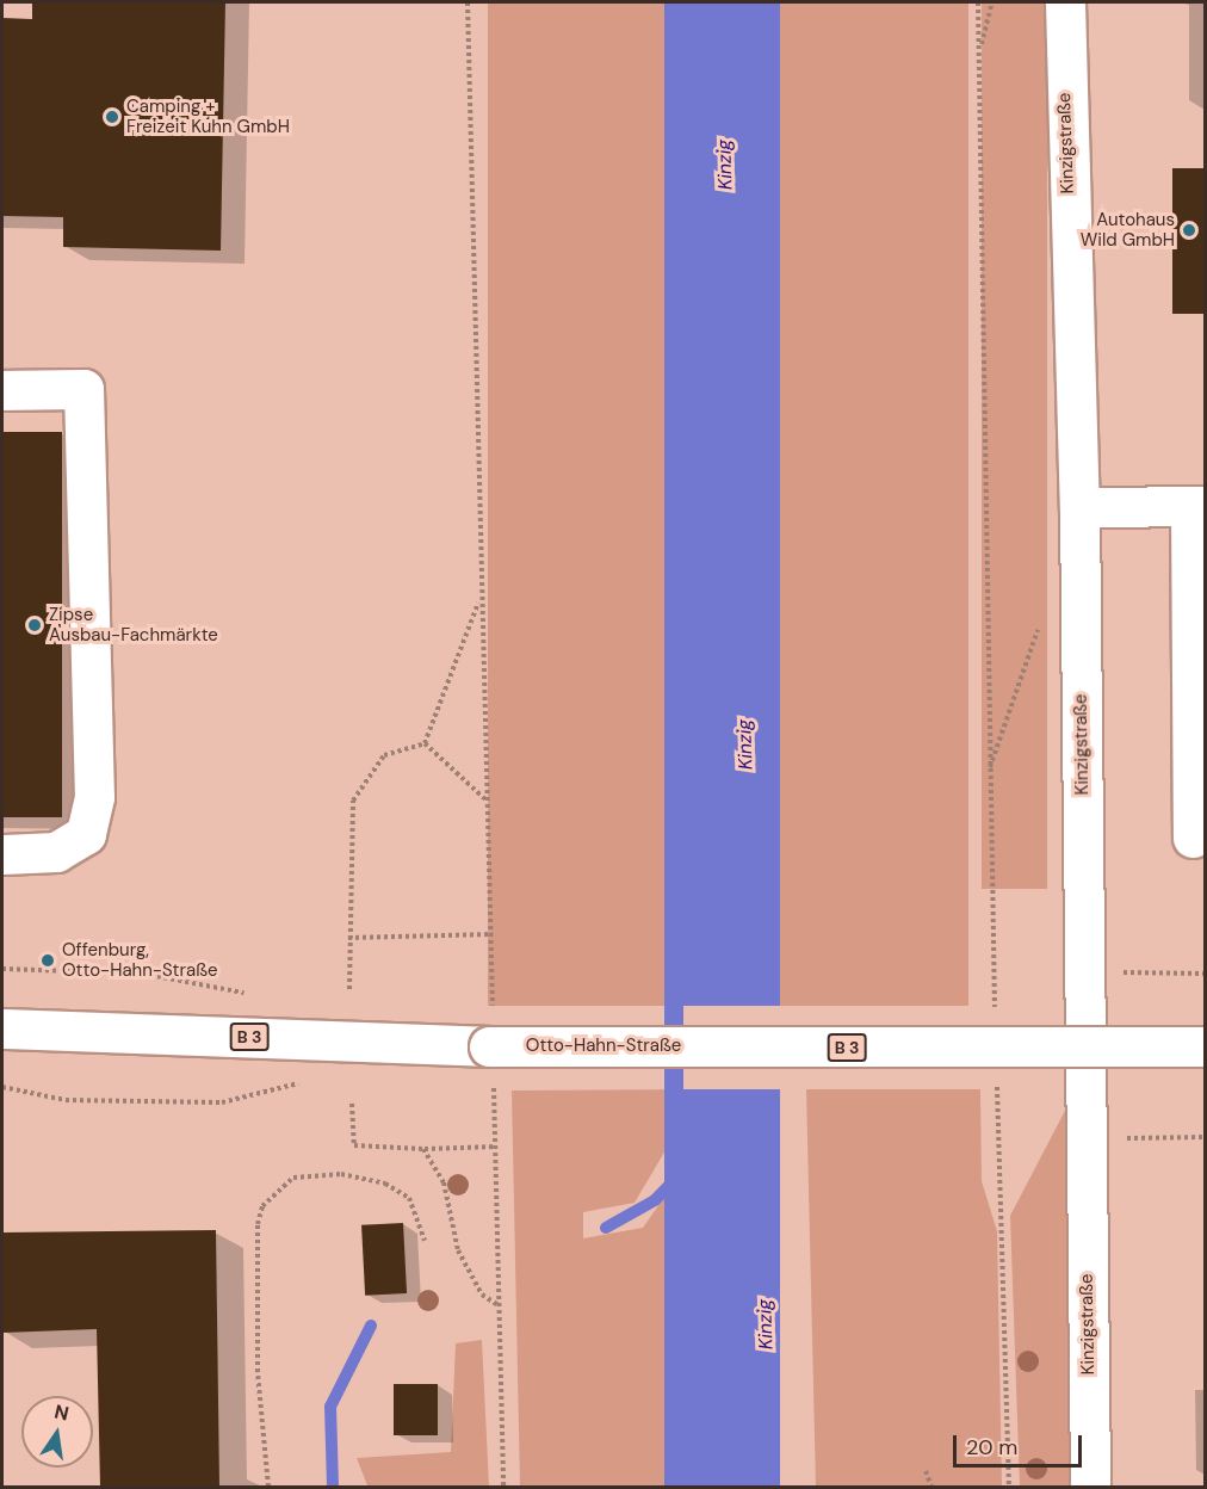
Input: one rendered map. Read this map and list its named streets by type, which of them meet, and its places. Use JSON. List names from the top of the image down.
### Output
{
  "streets": {
    "street": ["Kinzigstraße", "B 3", "Otto-Hahn-Straße"]
  },
  "water": ["Kinzig"],
  "places": [
    "Camping + Freizeit Kuhn GmbH",
    "Autohaus Wild GmbH",
    "Zipse Ausbau-Fachmärkte",
    "Offenburg, Otto-Hahn-Straße"
  ],
  "scale_bar": "20 m",
  "north": "top"
}
